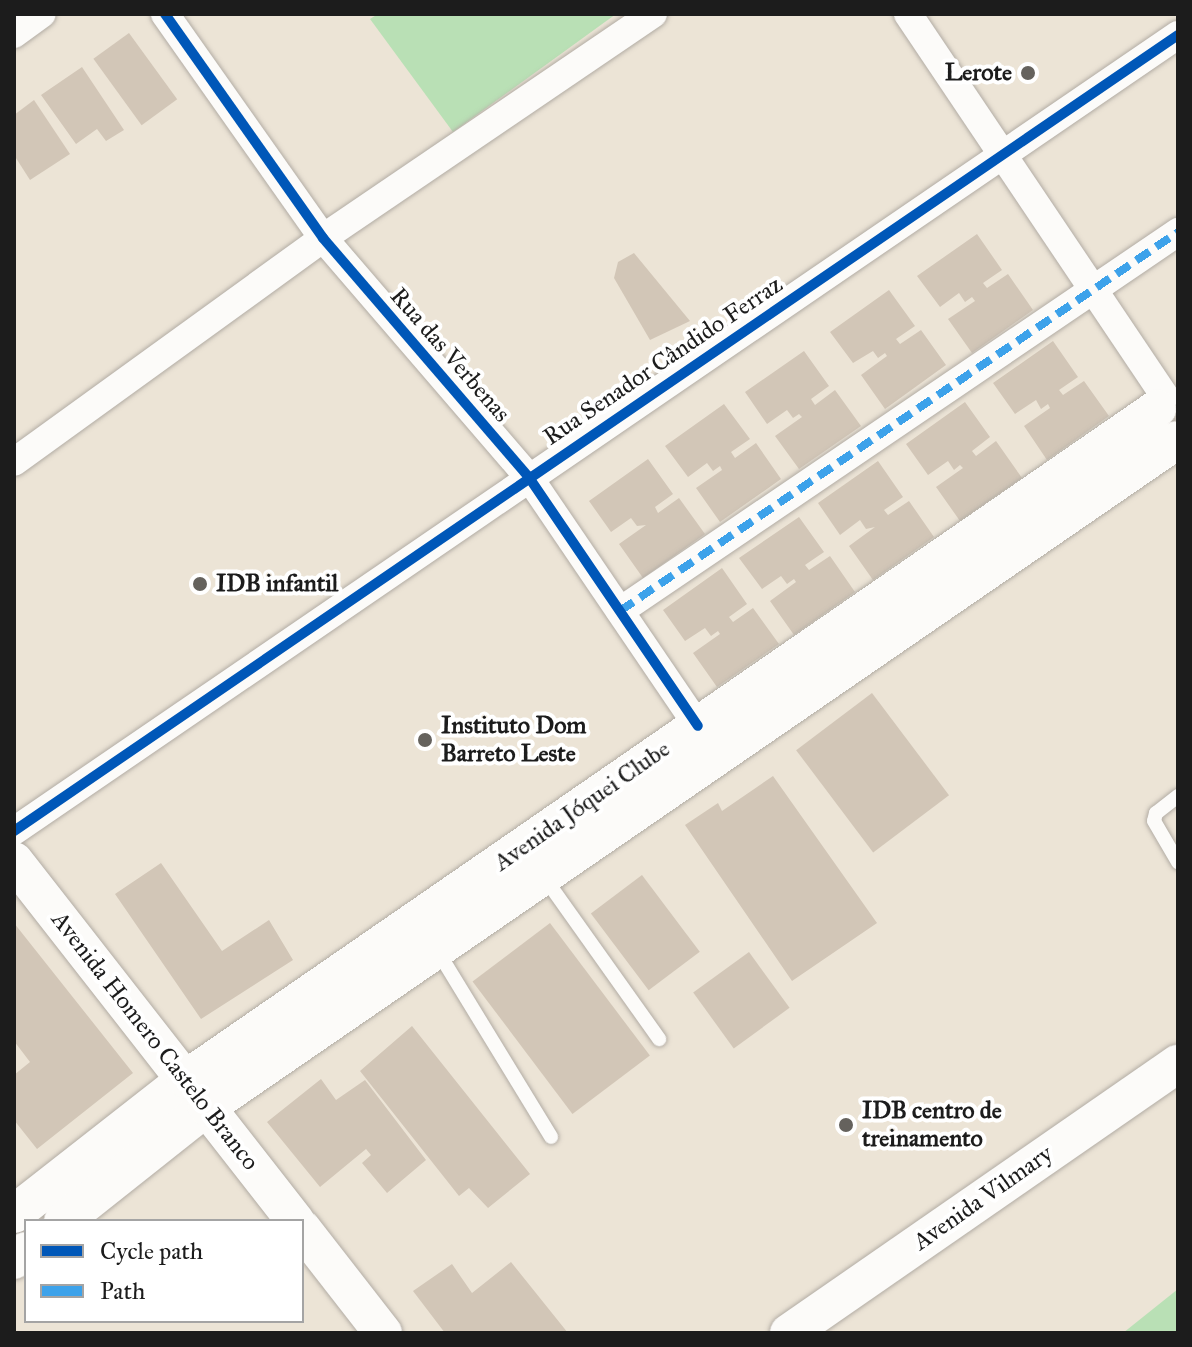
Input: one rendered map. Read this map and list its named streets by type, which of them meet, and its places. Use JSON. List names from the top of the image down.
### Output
{
  "streets": {
    "main road": ["Avenida Jóquei Clube", "Avenida Homero Castelo Branco", "Avenida Vilmary"],
    "street": ["Rua das Verbenas", "Rua Senador Cândido Ferraz"]
  },
  "crossings": [
    ["Rua das Verbenas", "Rua Senador Cândido Ferraz"],
    ["Rua das Verbenas", "Avenida Jóquei Clube"],
    ["Avenida Jóquei Clube", "Avenida Homero Castelo Branco"]
  ],
  "places": [
    "Lerote",
    "IDB infantil",
    "Instituto Dom Barreto Leste",
    "IDB centro de treinamento"
  ],
  "legend": ["Cycle path", "Path"]
}
